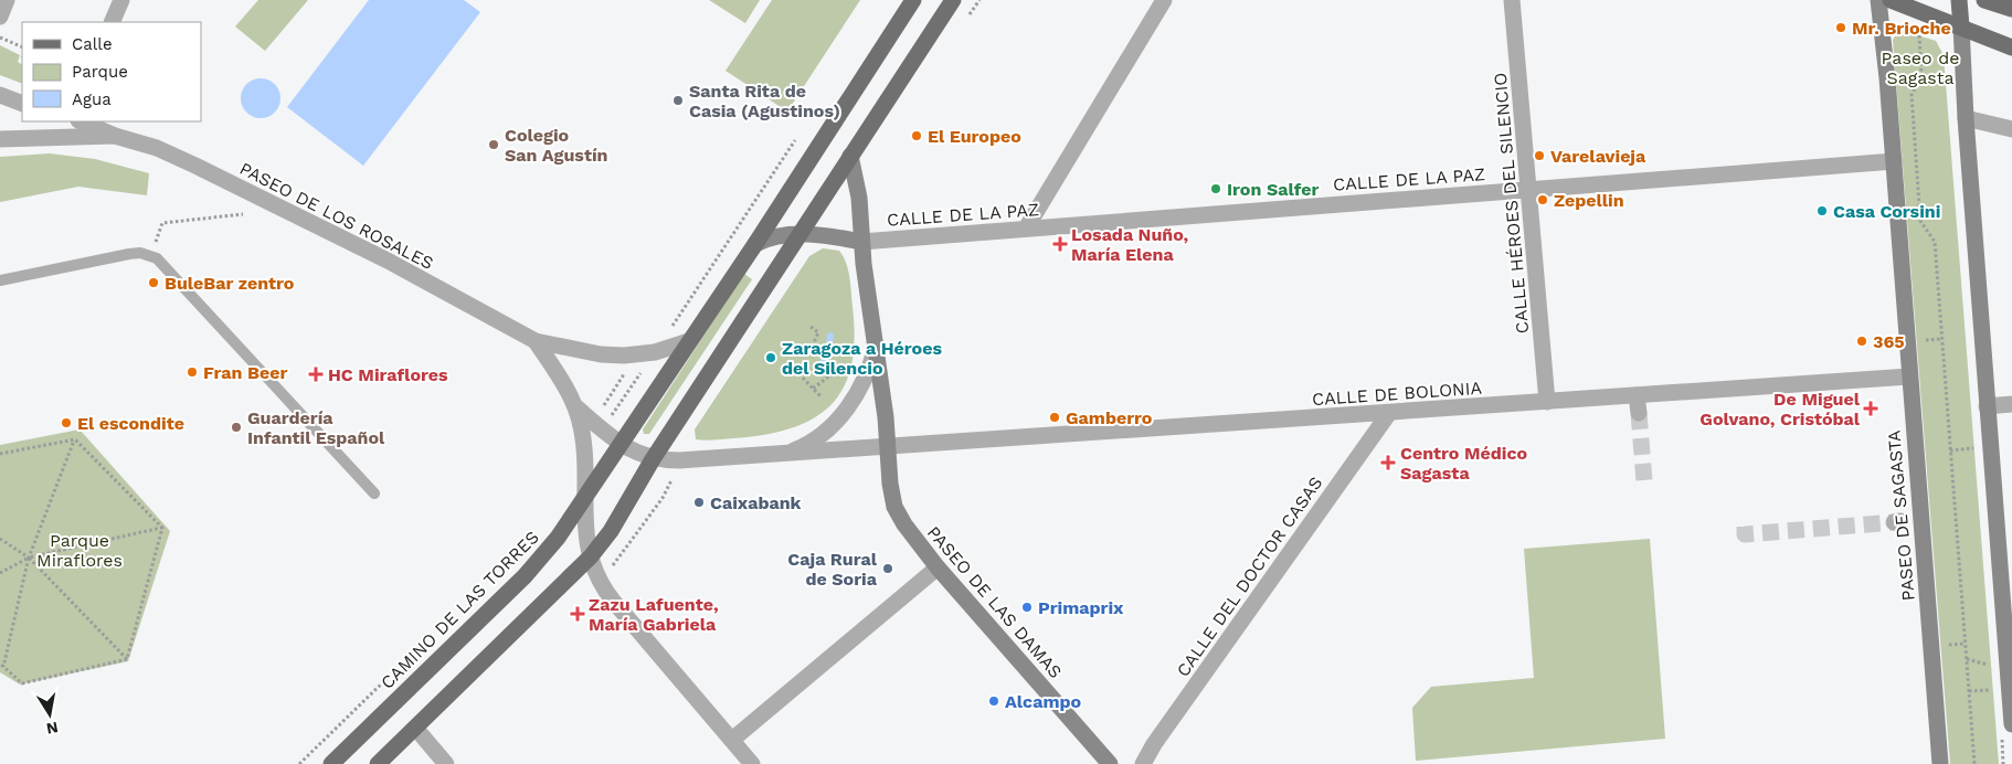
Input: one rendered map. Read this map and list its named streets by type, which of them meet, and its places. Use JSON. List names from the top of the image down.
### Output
{
  "streets": {
    "main road": ["PASEO DE SAGASTA", "PASEO DE LAS DAMAS", "CAMINO DE LAS TORRES"],
    "street": [
      "CALLE DE LA PAZ",
      "CALLE HÉROES DEL SILENCIO",
      "PASEO DE LOS ROSALES",
      "CALLE DE BOLONIA",
      "CALLE DEL DOCTOR CASAS"
    ]
  },
  "crossings": [
    ["CALLE DE LA PAZ", "CALLE HÉROES DEL SILENCIO"],
    ["CALLE DE LA PAZ", "PASEO DE SAGASTA"],
    ["CALLE DE LA PAZ", "PASEO DE LAS DAMAS"],
    ["CALLE HÉROES DEL SILENCIO", "CALLE DE BOLONIA"],
    ["PASEO DE LOS ROSALES", "CAMINO DE LAS TORRES"],
    ["CALLE DE BOLONIA", "PASEO DE SAGASTA"],
    ["CALLE DE BOLONIA", "CALLE DEL DOCTOR CASAS"],
    ["CALLE DE BOLONIA", "PASEO DE LAS DAMAS"]
  ],
  "parks": ["Paseo de Sagasta", "Parque Miraflores"],
  "places": {
    "other": [
      "Mr. Brioche",
      "Santa Rita de Casia (Agustinos)",
      "El Europeo",
      "Colegio San Agustín",
      "Varelavieja",
      "Iron Salfer",
      "Zepellin",
      "Casa Corsini",
      "BuleBar zentro",
      "365",
      "Zaragoza a Héroes del Silencio",
      "Fran Beer",
      "Gamberro",
      "El escondite",
      "Guardería Infantil Español",
      "Caixabank",
      "Caja Rural de Soria",
      "Primaprix",
      "Alcampo"
    ],
    "health": [
      "Losada Nuño, María Elena",
      "HC Miraflores",
      "De Miguel Golvano, Cristóbal",
      "Centro Médico Sagasta",
      "Zazu Lafuente, María Gabriela"
    ]
  },
  "legend": ["Calle", "Parque", "Agua"],
  "north": "bottom"
}
